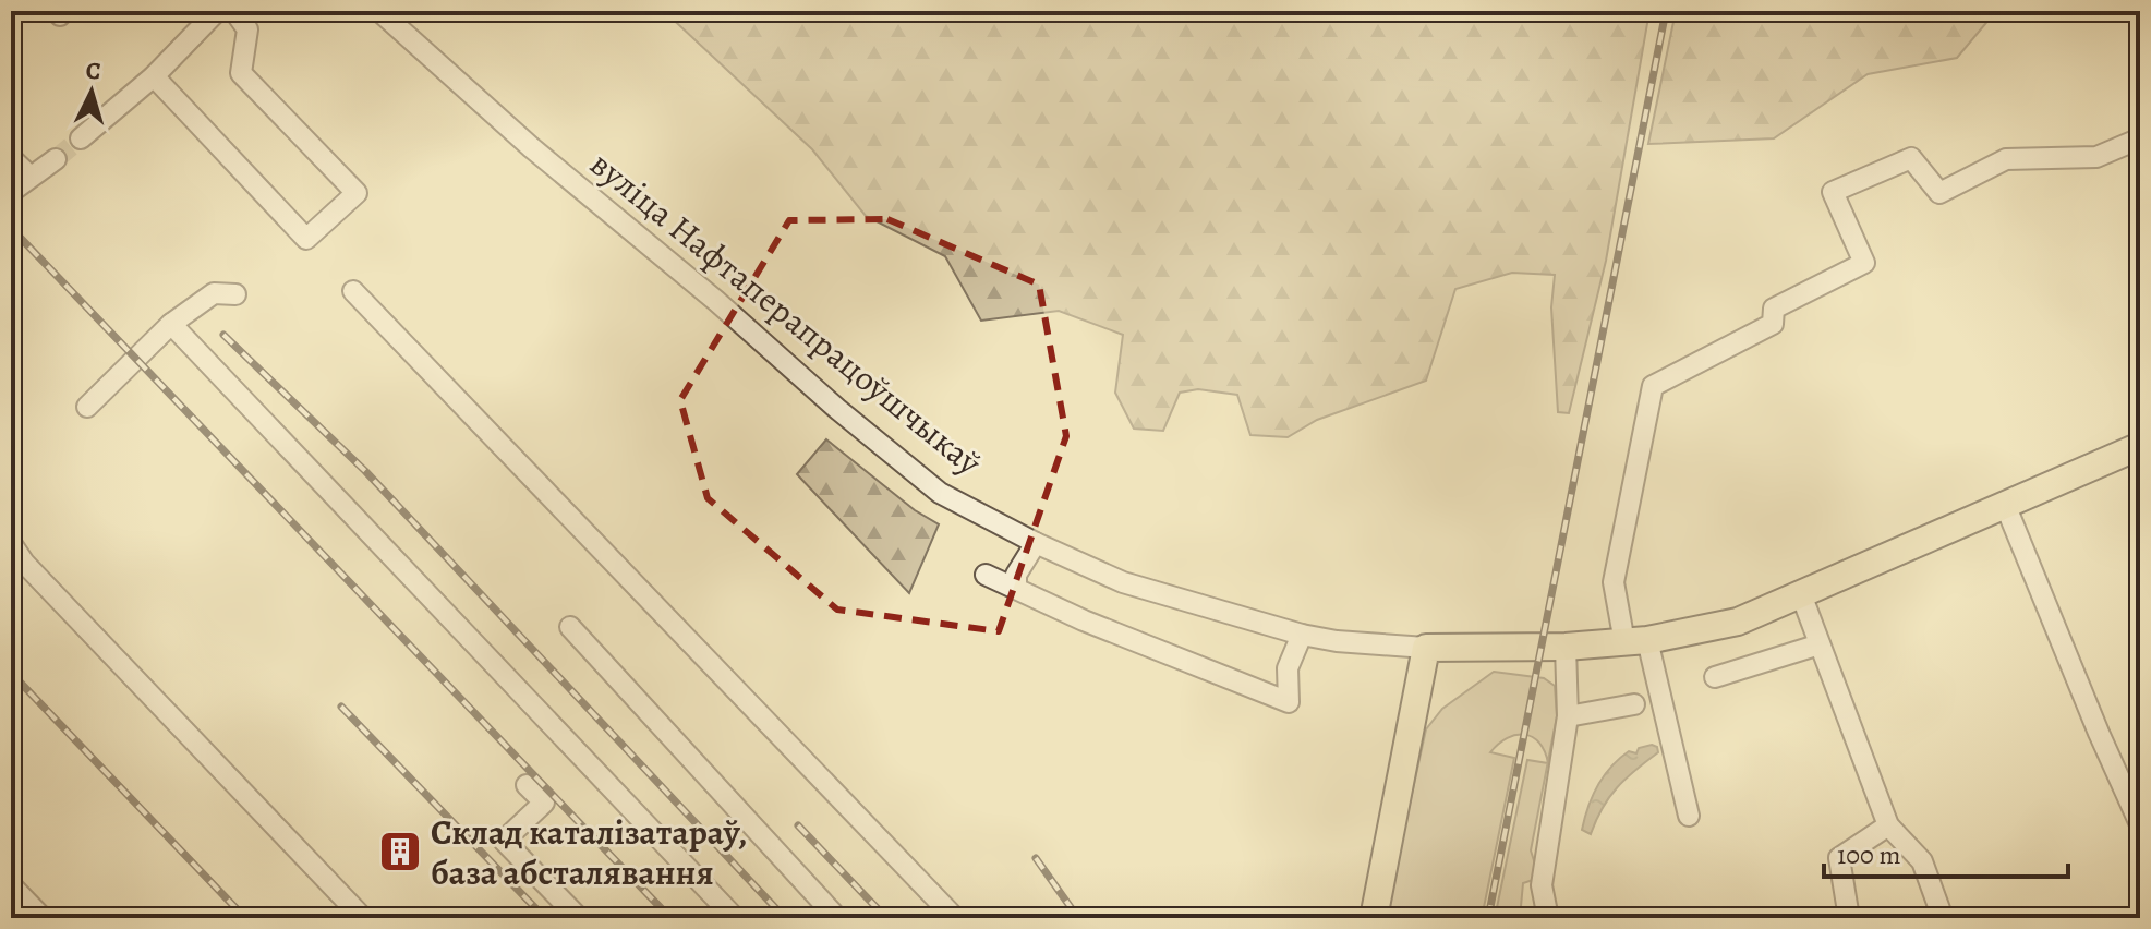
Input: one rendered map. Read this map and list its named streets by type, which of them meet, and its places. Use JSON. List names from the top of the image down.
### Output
{
  "streets": {
    "main road": ["вуліца Нафтаперапрацоўшчыкаў"]
  },
  "places": {
    "building": ["Склад каталізатараў, база абсталявання"]
  },
  "scale_bar": "100 m",
  "north": "top"
}
